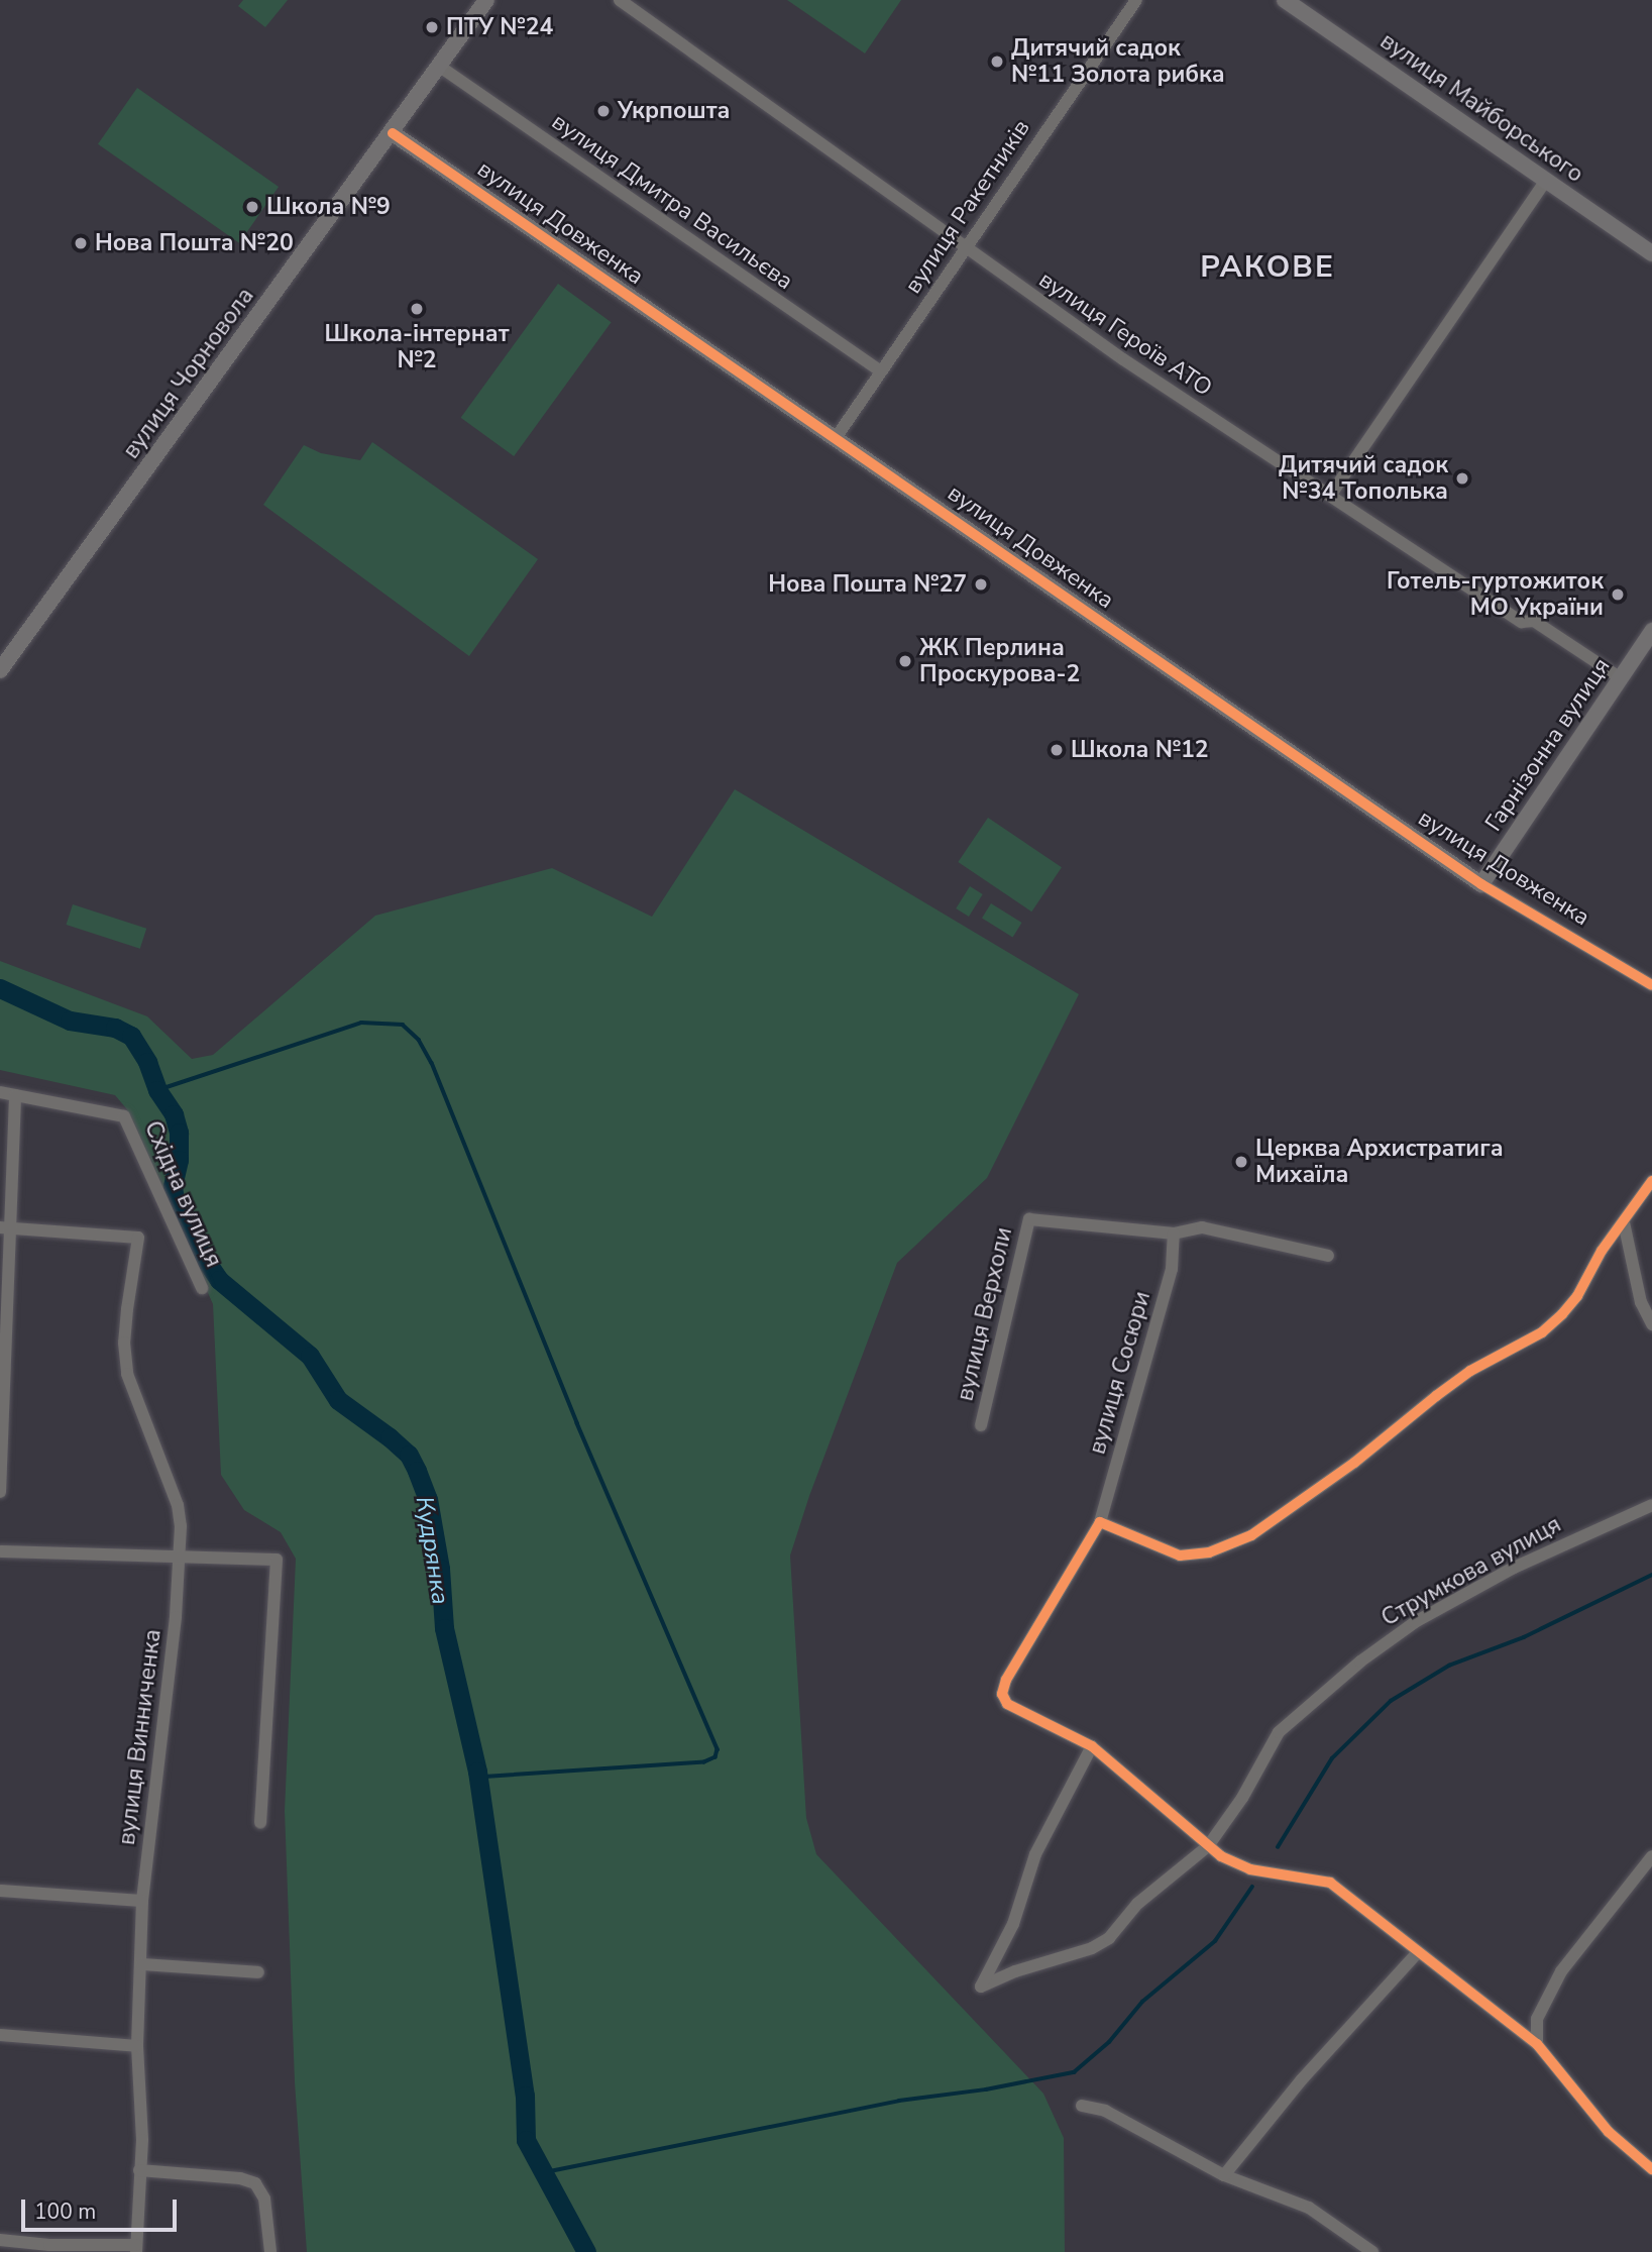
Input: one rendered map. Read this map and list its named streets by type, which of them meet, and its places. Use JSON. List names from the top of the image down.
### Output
{
  "streets": {
    "street": [
      "вулиця Майборського",
      "вулиця Дмитра Васильєва",
      "вулиця Ракетників",
      "вулиця Довженка",
      "вулиця Героїв АТО",
      "вулиця Чорновола",
      "Гарнізонна вулиця",
      "Східна вулиця",
      "вулиця Верхоли",
      "вулиця Сосюри",
      "Струмкова вулиця",
      "вулиця Винниченка"
    ]
  },
  "crossings": [
    ["вулиця Дмитра Васильєва", "вулиця Ракетників"],
    ["вулиця Дмитра Васильєва", "вулиця Чорновола"],
    ["вулиця Ракетників", "вулиця Довженка"],
    ["вулиця Ракетників", "вулиця Героїв АТО"],
    ["вулиця Довженка", "вулиця Чорновола"],
    ["вулиця Довженка", "Гарнізонна вулиця"],
    ["вулиця Героїв АТО", "Гарнізонна вулиця"],
    ["вулиця Верхоли", "вулиця Сосюри"],
    ["вулиця Сосюри", "Струмкова вулиця"]
  ],
  "districts": ["РАКОВЕ"],
  "water": ["Кудрянка"],
  "places": [
    "ПТУ №24",
    "Дитячий садок №11 Золота рибка",
    "Укрпошта",
    "Школа №9",
    "Нова Пошта №20",
    "Школа-інтернат №2",
    "Дитячий садок №34 Тополька",
    "Нова Пошта №27",
    "Готель-гуртожиток МО України",
    "ЖК Перлина Проскурова-2",
    "Школа №12",
    "Церква Архистратига Михаїла"
  ],
  "scale_bar": "100 m"
}
